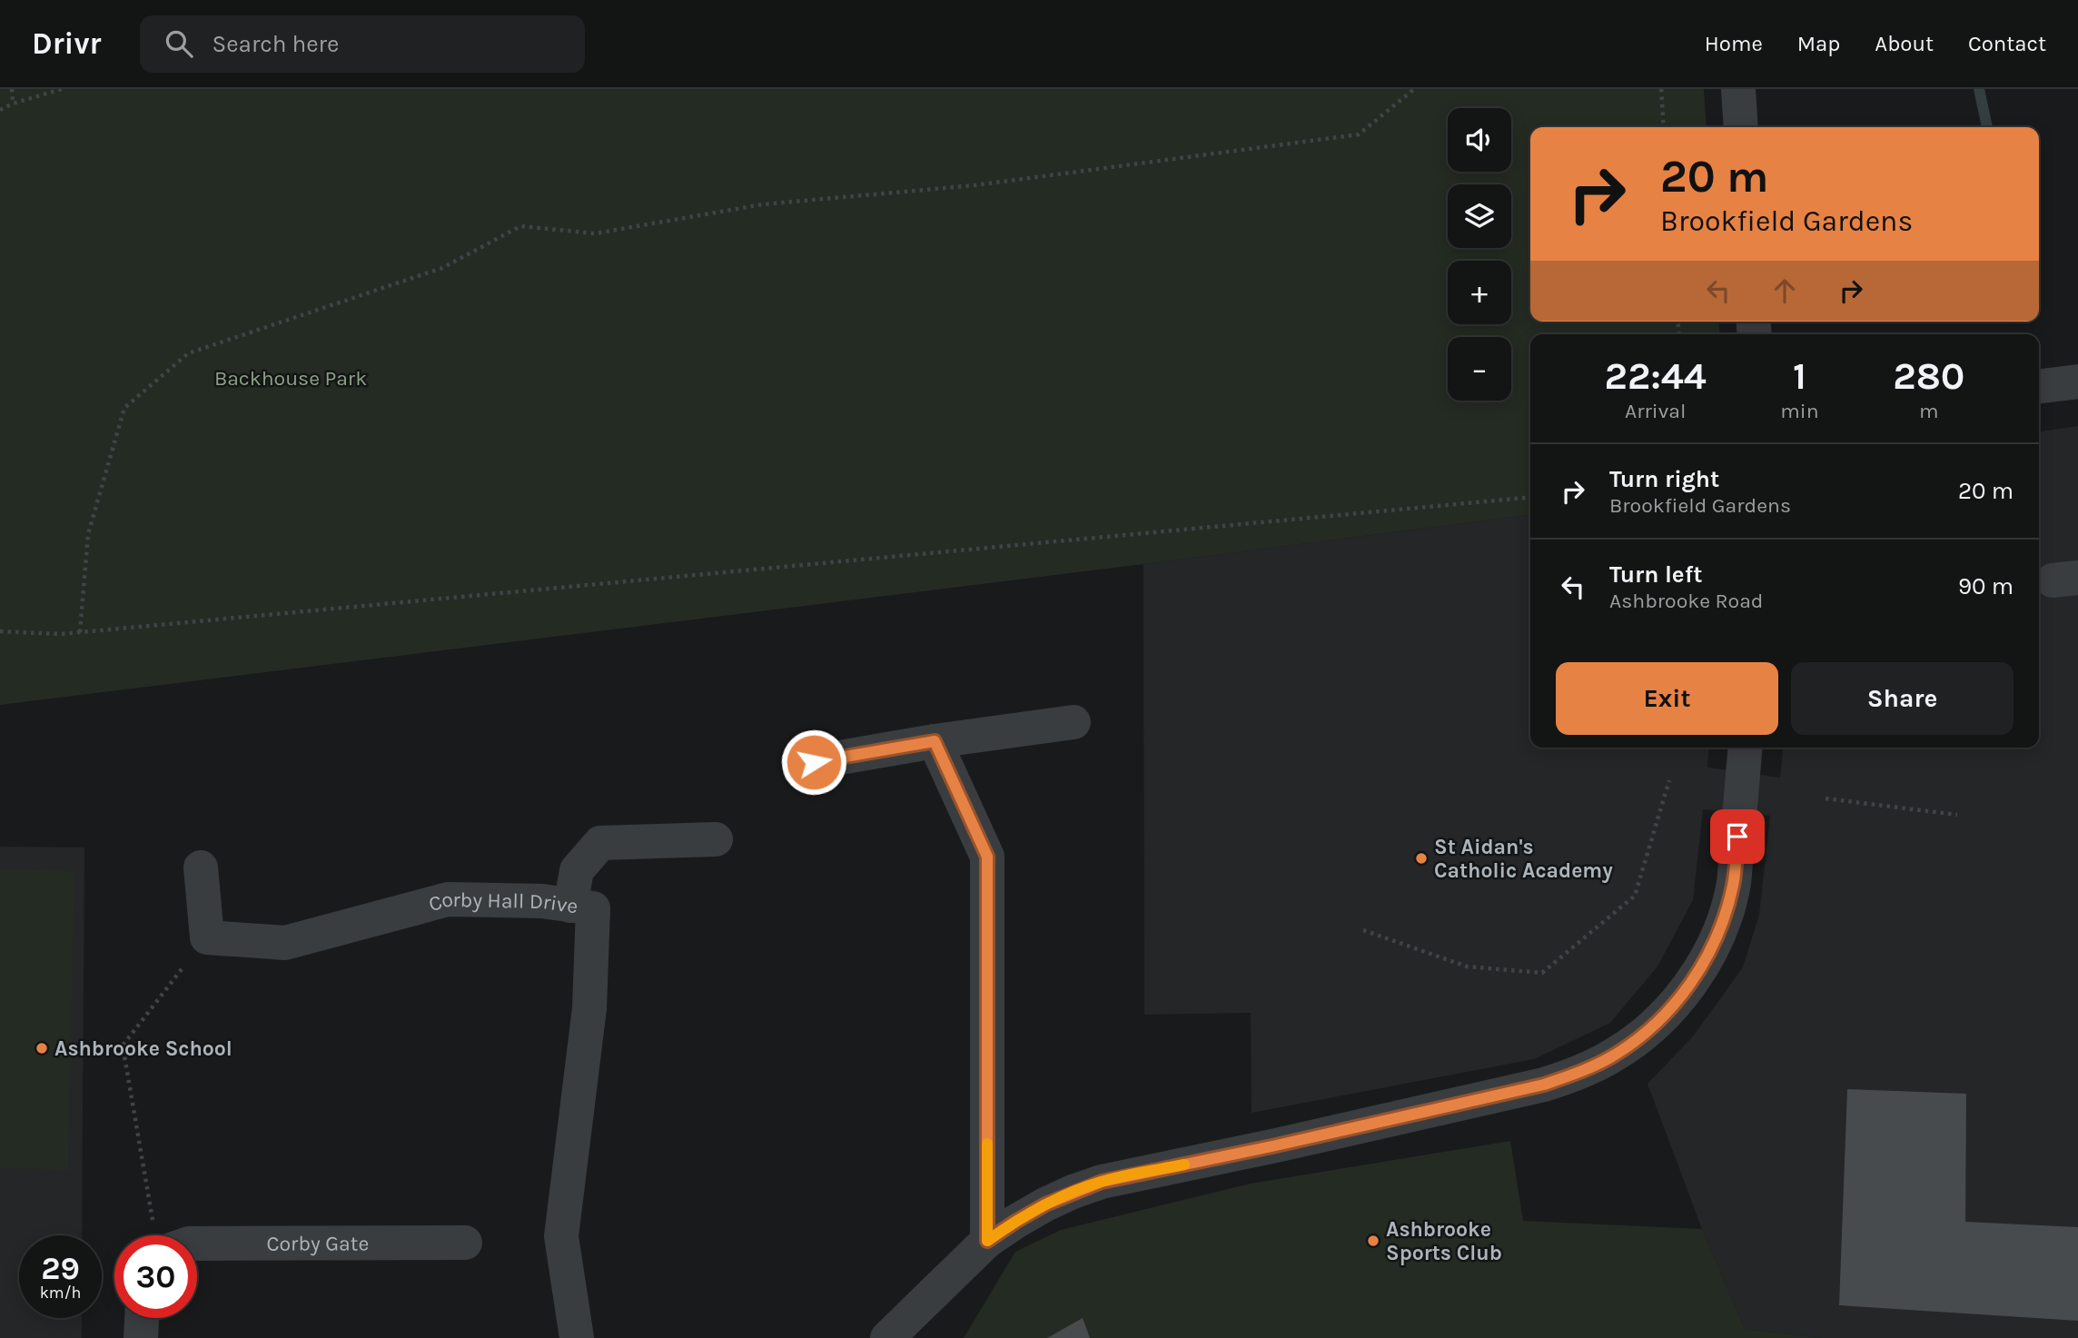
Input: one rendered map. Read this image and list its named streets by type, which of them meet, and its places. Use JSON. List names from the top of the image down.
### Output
{
  "streets": {
    "street": ["Corby Hall Drive", "Corby Gate"]
  },
  "parks": ["Backhouse Park"],
  "places": ["St Aidan's Catholic Academy", "Ashbrooke School", "Ashbrooke Sports Club"],
  "page": {
    "header": "Drivr",
    "search": "Search here",
    "nav": [
      "Home",
      "Map",
      "About",
      "Contact"
    ],
    "map_buttons": ["+", "−"],
    "turn": ["20 m", "Brookfield Gardens"],
    "eta": [
      "22:44",
      "Arrival",
      "1",
      "min",
      "280",
      "m"
    ],
    "list": [
      {
        "name": "Turn right",
        "note": "Brookfield Gardens",
        "value": "20 m"
      },
      {
        "name": "Turn left",
        "note": "Ashbrooke Road",
        "value": "90 m"
      }
    ],
    "buttons": ["Exit", "Share"],
    "speed": "29 km/h",
    "limit": "30"
  }
}
